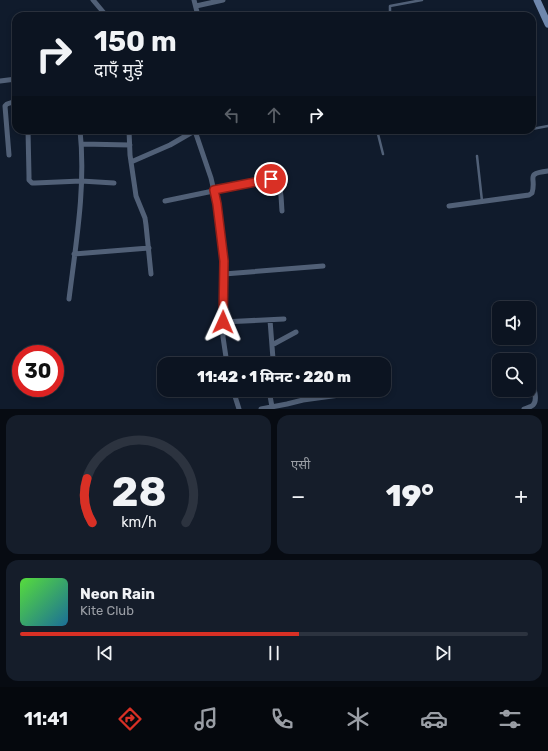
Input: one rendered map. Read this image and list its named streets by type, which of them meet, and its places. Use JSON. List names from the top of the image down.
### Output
{
  "page": {
    "turn": ["150 m", "दाएँ मुड़ें"],
    "limit": "30",
    "trip": "11:42 · 1 मिनट · 220 m",
    "tile": "एसी",
    "heat": ["−", "19°", "+"],
    "song": ["Neon Rain", "Kite Club"],
    "tabs": "11:41",
    "gauge": ["28", "km/h"]
  }
}
